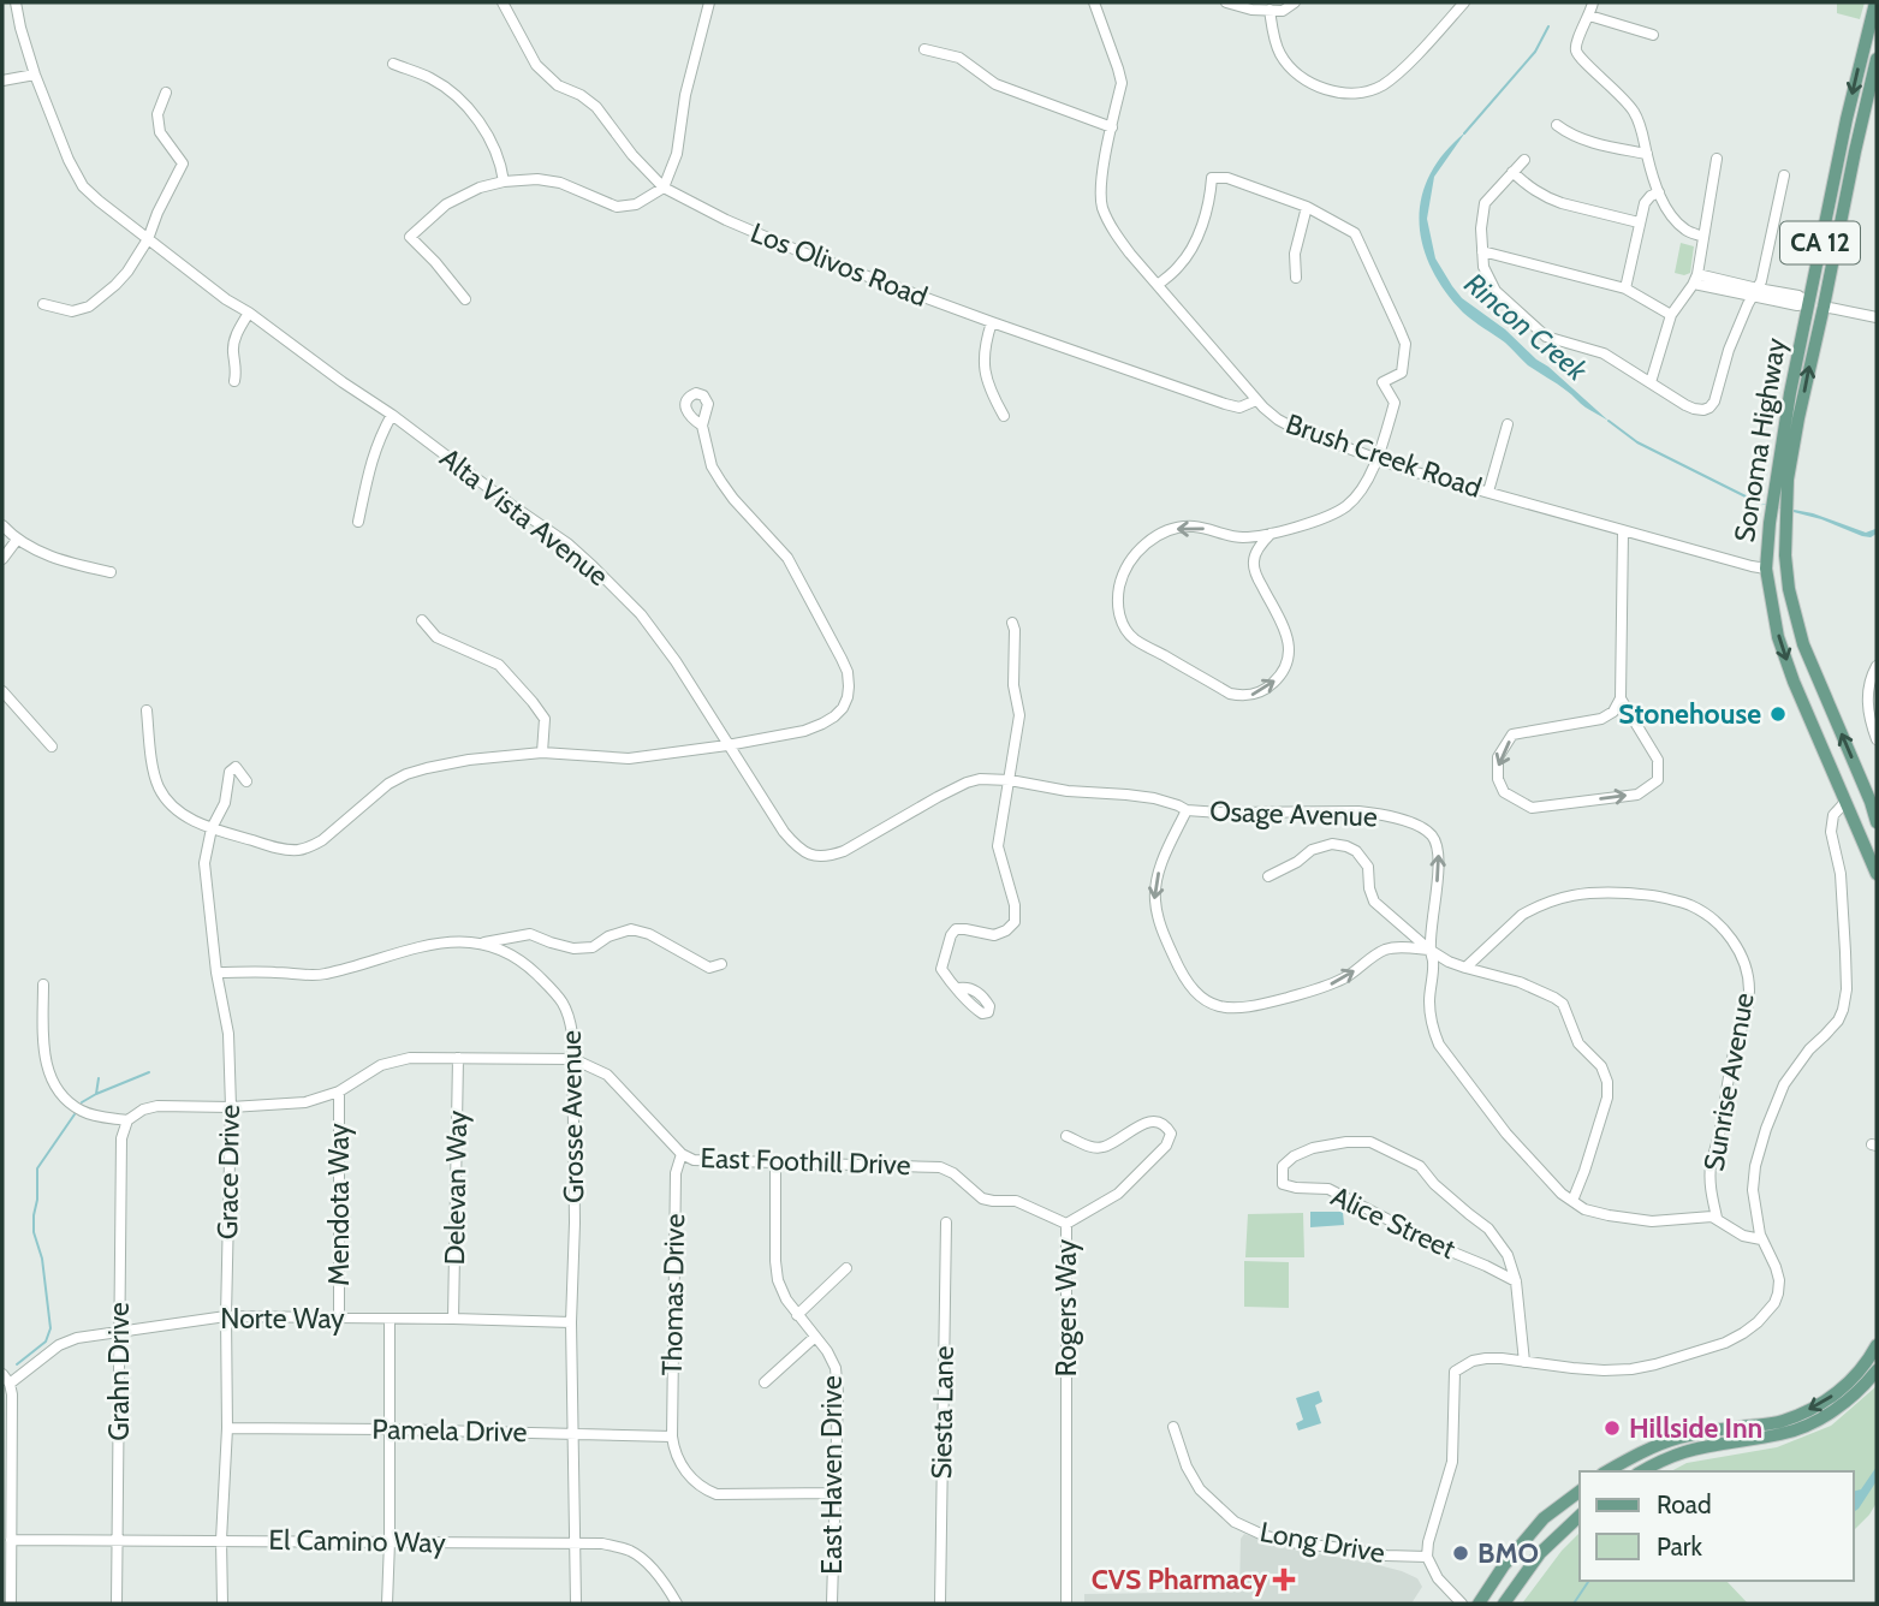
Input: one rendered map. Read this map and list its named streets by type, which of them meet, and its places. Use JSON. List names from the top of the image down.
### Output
{
  "streets": {
    "main road": ["CA 12", "Sonoma Highway"],
    "street": [
      "Los Olivos Road",
      "Brush Creek Road",
      "Alta Vista Avenue",
      "Osage Avenue",
      "Sunrise Avenue",
      "Grosse Avenue",
      "East Foothill Drive",
      "Grace Drive",
      "Delevan Way",
      "Mendota Way",
      "Alice Street",
      "Thomas Drive",
      "Rogers Way",
      "Norte Way",
      "Grahn Drive",
      "Siesta Lane",
      "Pamela Drive",
      "East Haven Drive",
      "El Camino Way",
      "Long Drive"
    ]
  },
  "crossings": [
    ["Los Olivos Road", "Brush Creek Road"],
    ["Sonoma Highway", "Brush Creek Road"],
    ["Alta Vista Avenue", "Osage Avenue"],
    ["Grosse Avenue", "East Foothill Drive"],
    ["Grosse Avenue", "Grace Drive"],
    ["Grosse Avenue", "Norte Way"],
    ["Grosse Avenue", "Pamela Drive"],
    ["Grosse Avenue", "El Camino Way"],
    ["East Foothill Drive", "Grace Drive"],
    ["East Foothill Drive", "Delevan Way"],
    ["East Foothill Drive", "Mendota Way"],
    ["East Foothill Drive", "Thomas Drive"],
    ["East Foothill Drive", "Rogers Way"],
    ["East Foothill Drive", "Grahn Drive"],
    ["East Foothill Drive", "East Haven Drive"],
    ["Grace Drive", "Norte Way"],
    ["Grace Drive", "Pamela Drive"],
    ["Grace Drive", "El Camino Way"],
    ["Delevan Way", "Norte Way"],
    ["Mendota Way", "Norte Way"],
    ["Thomas Drive", "Pamela Drive"],
    ["Norte Way", "Grahn Drive"],
    ["Grahn Drive", "El Camino Way"]
  ],
  "water": ["Rincon Creek"],
  "places": {
    "other": ["Stonehouse", "Hillside Inn", "BMO"],
    "health": ["CVS Pharmacy"]
  },
  "legend": ["Road", "Park"]
}
